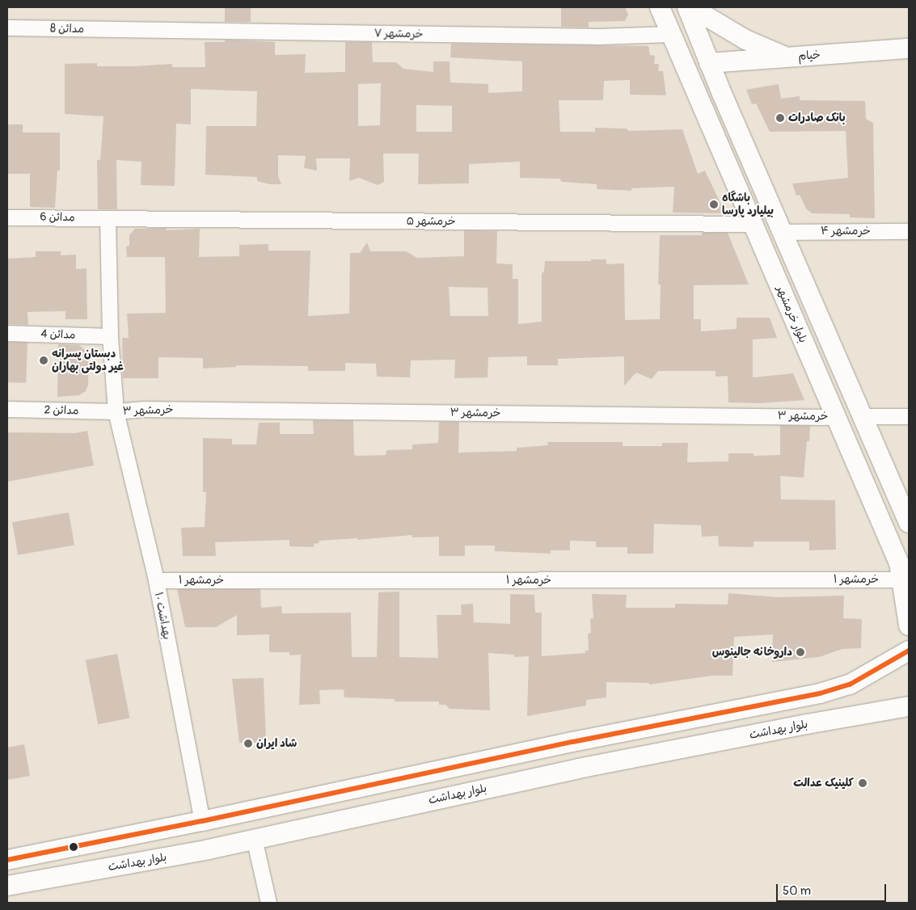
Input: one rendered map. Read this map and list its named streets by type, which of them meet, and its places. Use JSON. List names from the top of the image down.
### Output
{
  "streets": {
    "main road": ["خیام", "بلوار خرمشهر", "بلوار بهداشت"],
    "street": [
      "مدائن 8",
      "خرمشهر ۷",
      "مدائن 6",
      "خرمشهر ۵",
      "خرمشهر ۴",
      "مدائن 4",
      "مدائن 2",
      "خرمشهر ۳",
      "خرمشهر ۱",
      "بهداشت ۱۰"
    ]
  },
  "crossings": [
    ["مدائن 8", "خرمشهر ۷"],
    ["خرمشهر ۷", "بلوار خرمشهر"],
    ["مدائن 6", "خرمشهر ۵"],
    ["مدائن 6", "بهداشت ۱۰"],
    ["خرمشهر ۵", "بلوار خرمشهر"],
    ["خرمشهر ۵", "بهداشت ۱۰"],
    ["بلوار خرمشهر", "خرمشهر ۳"],
    ["بلوار خرمشهر", "خرمشهر ۱"],
    ["مدائن 4", "بهداشت ۱۰"],
    ["مدائن 2", "خرمشهر ۳"],
    ["مدائن 2", "بهداشت ۱۰"],
    ["خرمشهر ۳", "بهداشت ۱۰"],
    ["خرمشهر ۱", "بهداشت ۱۰"]
  ],
  "places": [
    "بانک صادرات",
    "باشگاه بیلیارد پارسا",
    "دبستان پسرانه غیر دولتی بهاران",
    "داروخانه جالینوس",
    "شاد ایران",
    "کلینیک عدالت"
  ],
  "scale_bar": "50 m"
}
